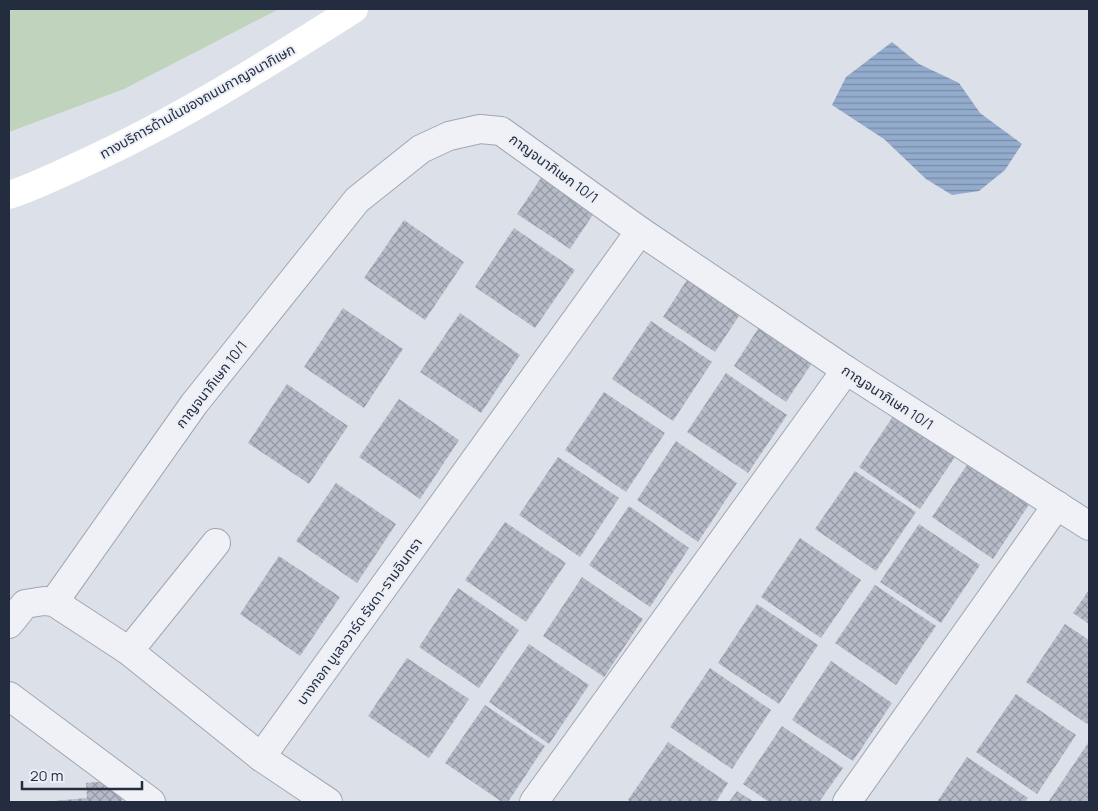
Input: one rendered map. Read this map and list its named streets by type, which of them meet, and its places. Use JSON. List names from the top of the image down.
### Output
{
  "streets": {
    "main road": ["ทางบริการด้านในของถนนกาญจนาภิเษก"],
    "street": ["กาญจนาภิเษก 10/1", "บางกอก บูเลอวาร์ด รัชดา-รามอินทรา"]
  },
  "crossings": [
    ["กาญจนาภิเษก 10/1", "บางกอก บูเลอวาร์ด รัชดา-รามอินทรา"]
  ],
  "scale_bar": "20 m"
}
